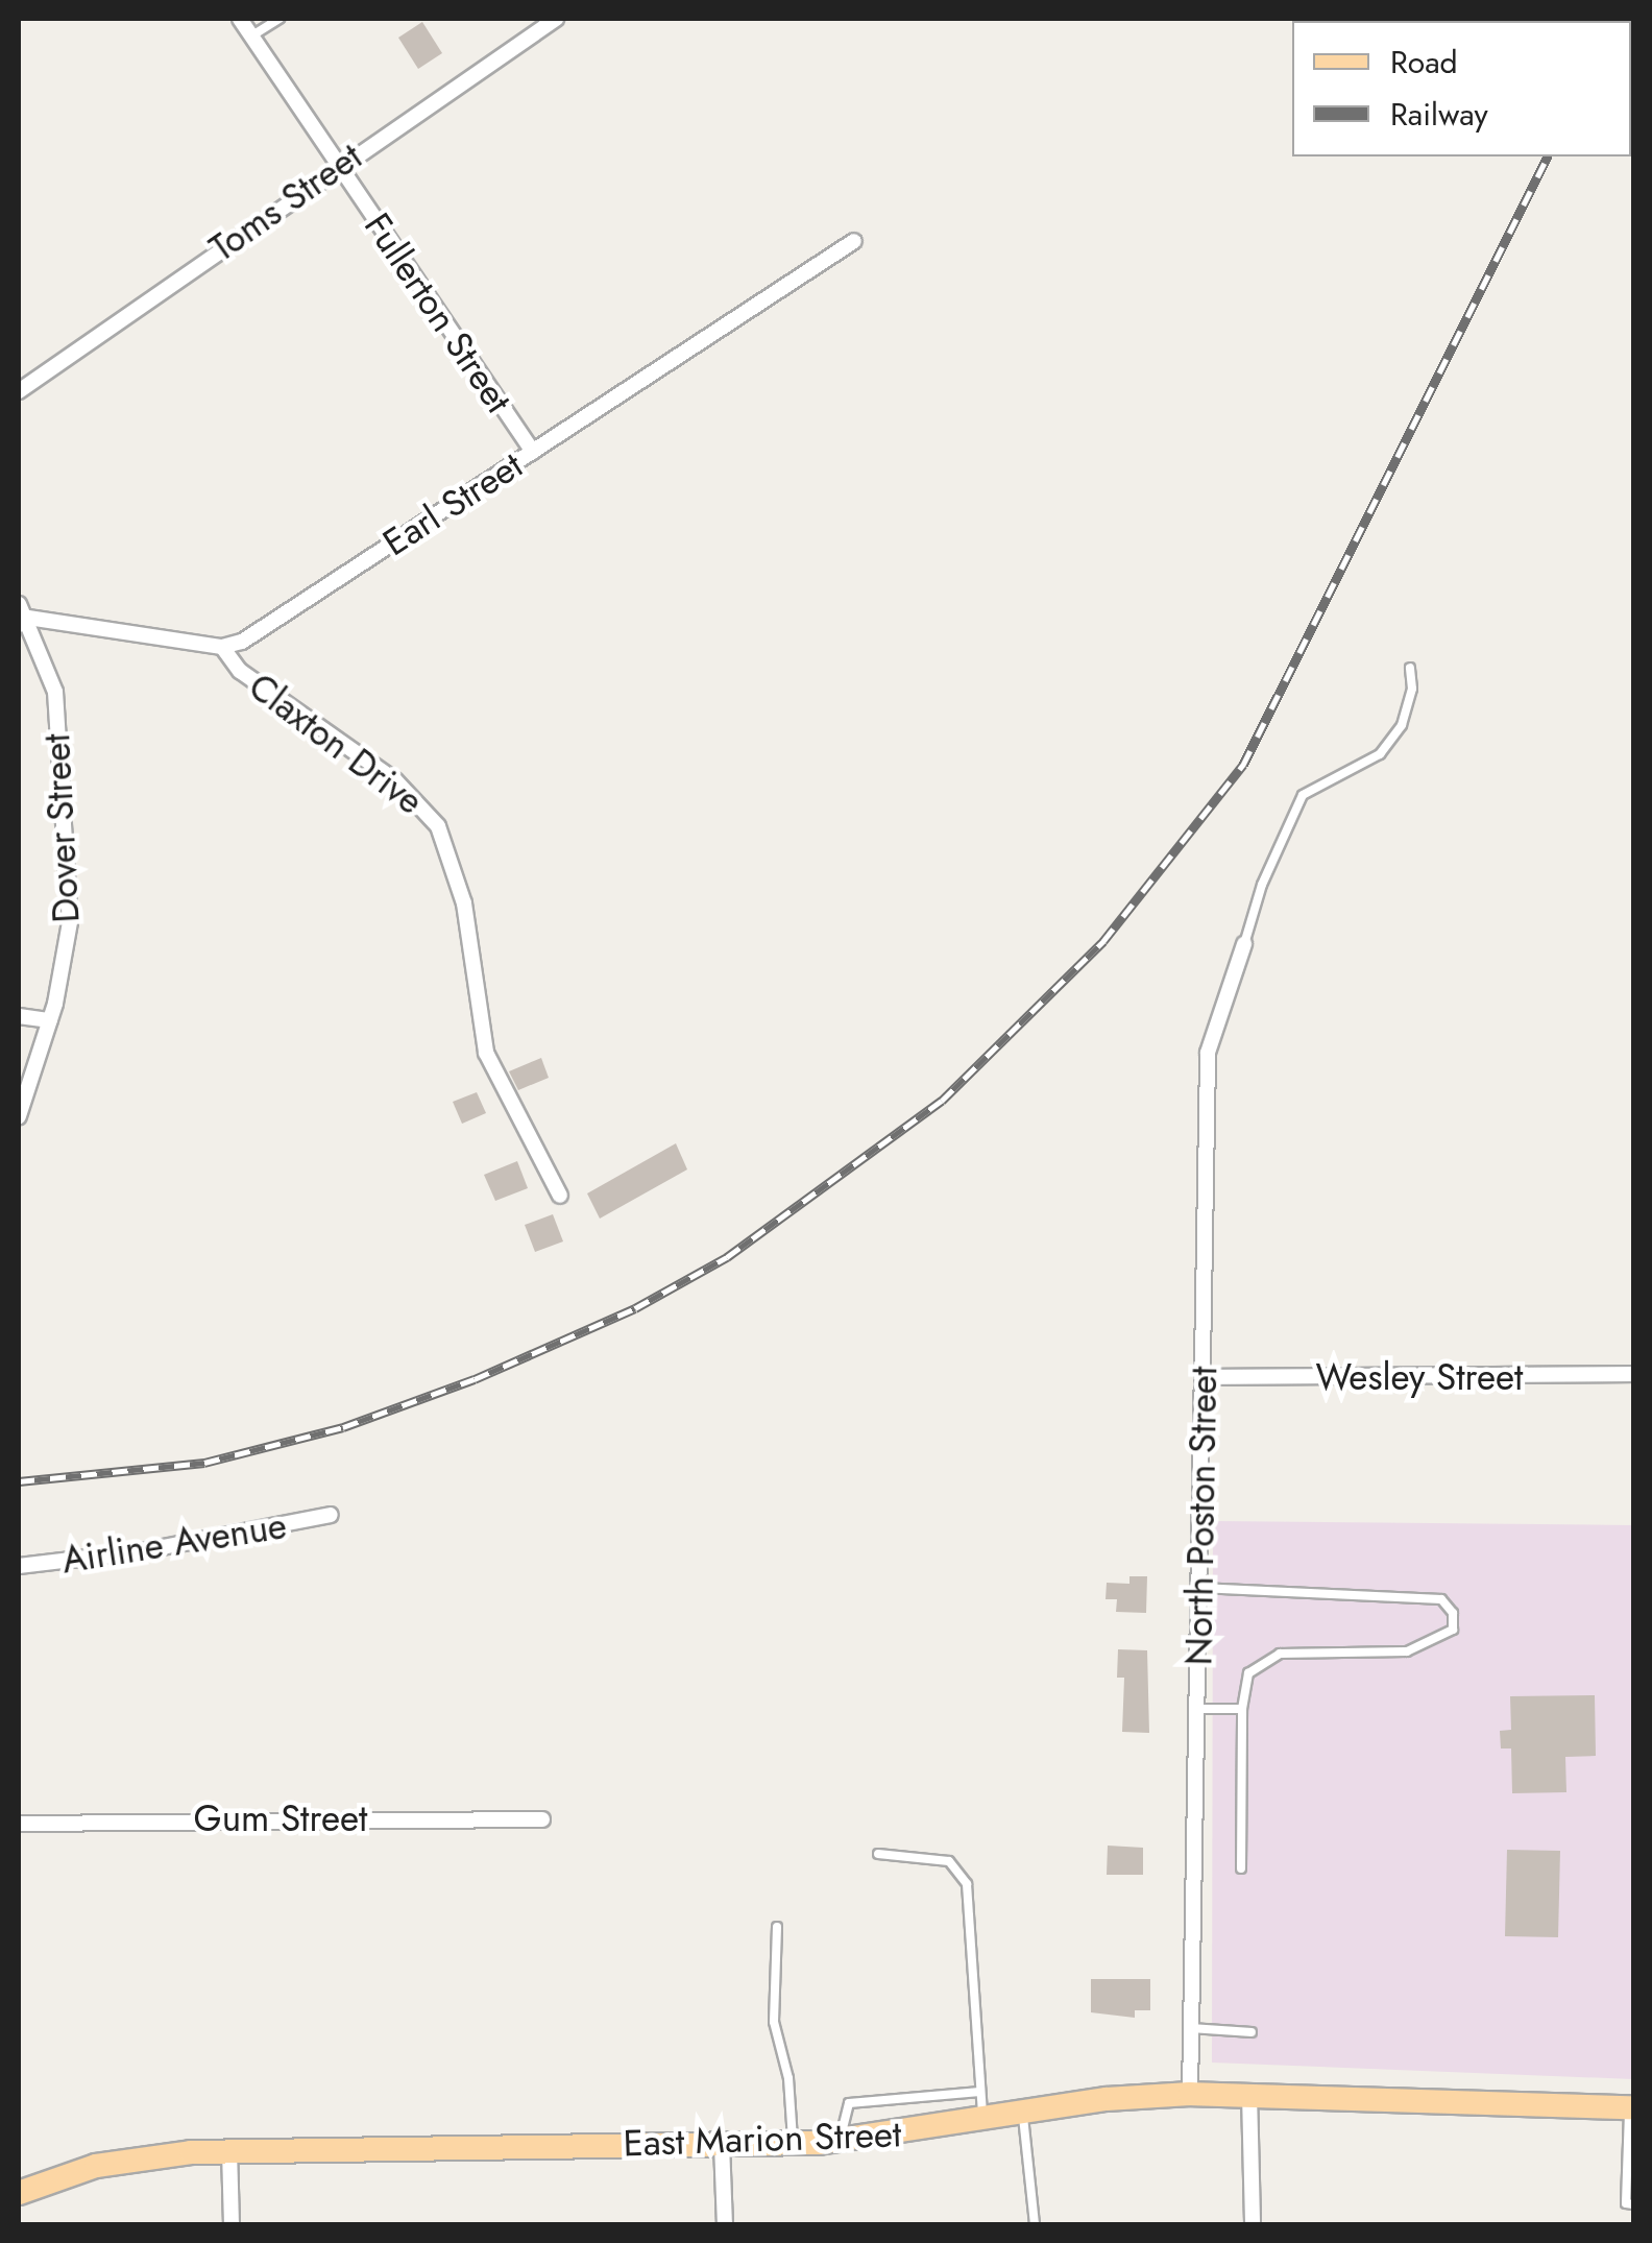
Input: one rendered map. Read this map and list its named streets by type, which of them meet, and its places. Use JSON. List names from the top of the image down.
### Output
{
  "streets": {
    "main road": ["East Marion Street"],
    "street": [
      "Toms Street",
      "Fullerton Street",
      "Earl Street",
      "Claxton Drive",
      "Dover Street",
      "Wesley Street",
      "North Poston Street",
      "Airline Avenue",
      "Gum Street"
    ]
  },
  "crossings": [
    ["Toms Street", "Fullerton Street"],
    ["Fullerton Street", "Earl Street"],
    ["Earl Street", "Claxton Drive"],
    ["Wesley Street", "North Poston Street"],
    ["North Poston Street", "East Marion Street"]
  ],
  "legend": ["Road", "Railway"]
}
